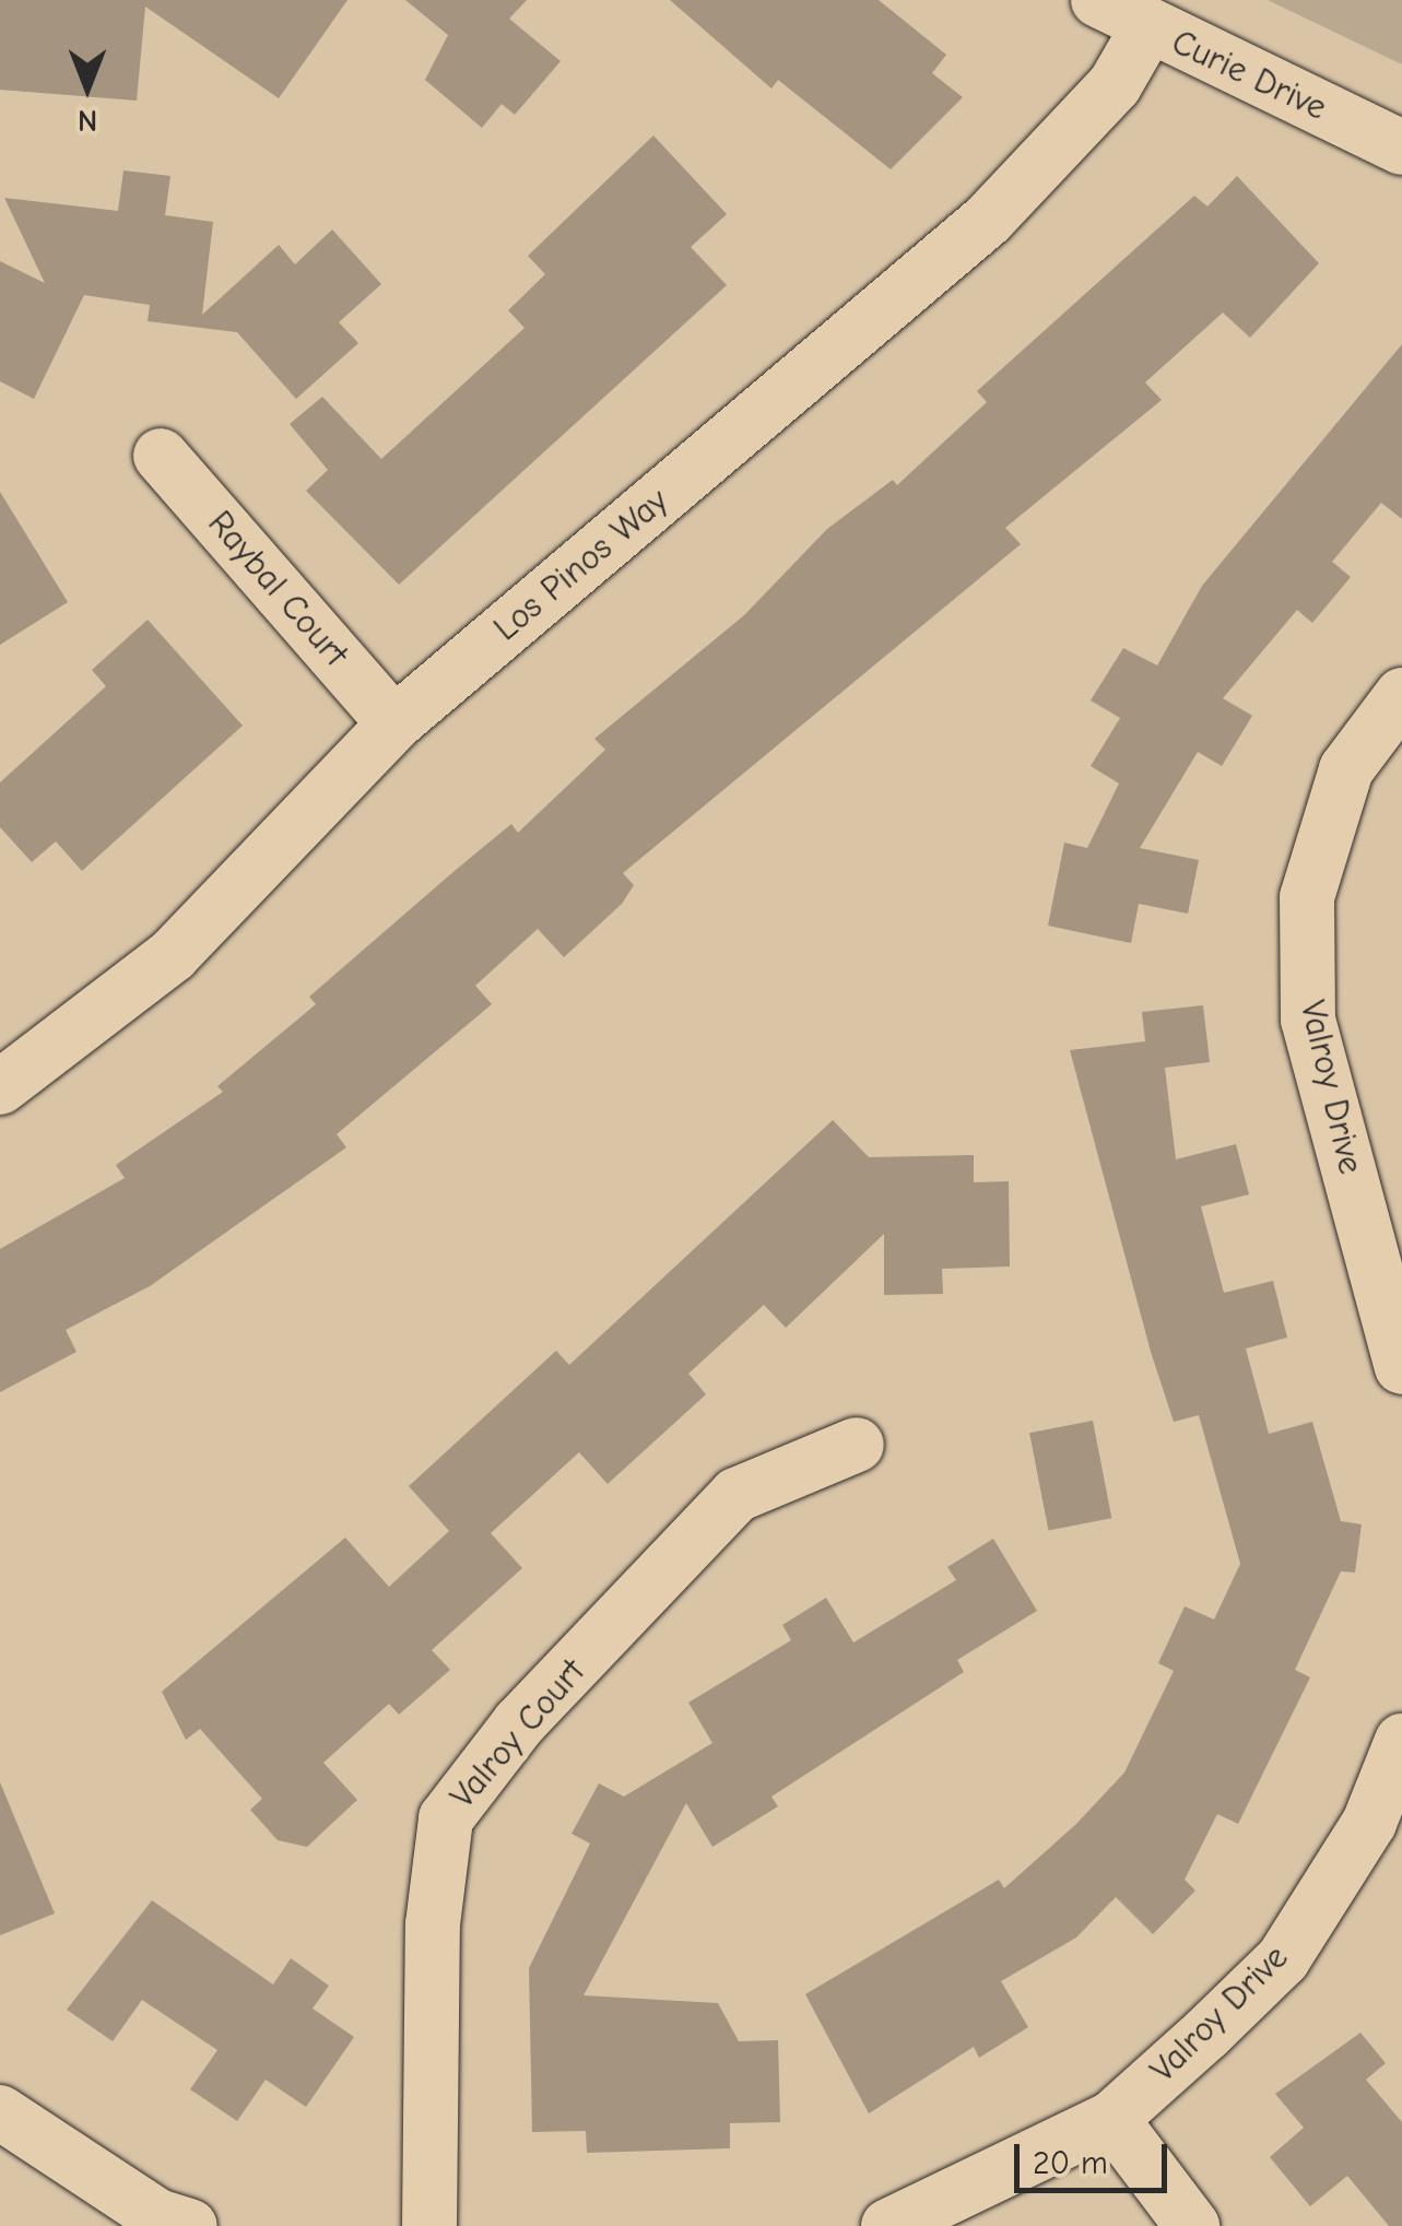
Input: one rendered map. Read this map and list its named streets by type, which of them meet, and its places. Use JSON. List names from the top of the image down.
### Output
{
  "streets": {
    "street": [
      "Curie Drive",
      "Los Pinos Way",
      "Raybal Court",
      "Valroy Drive",
      "Valroy Court"
    ]
  },
  "crossings": [
    ["Curie Drive", "Los Pinos Way"],
    ["Los Pinos Way", "Raybal Court"]
  ],
  "scale_bar": "20 m",
  "north": "bottom"
}
